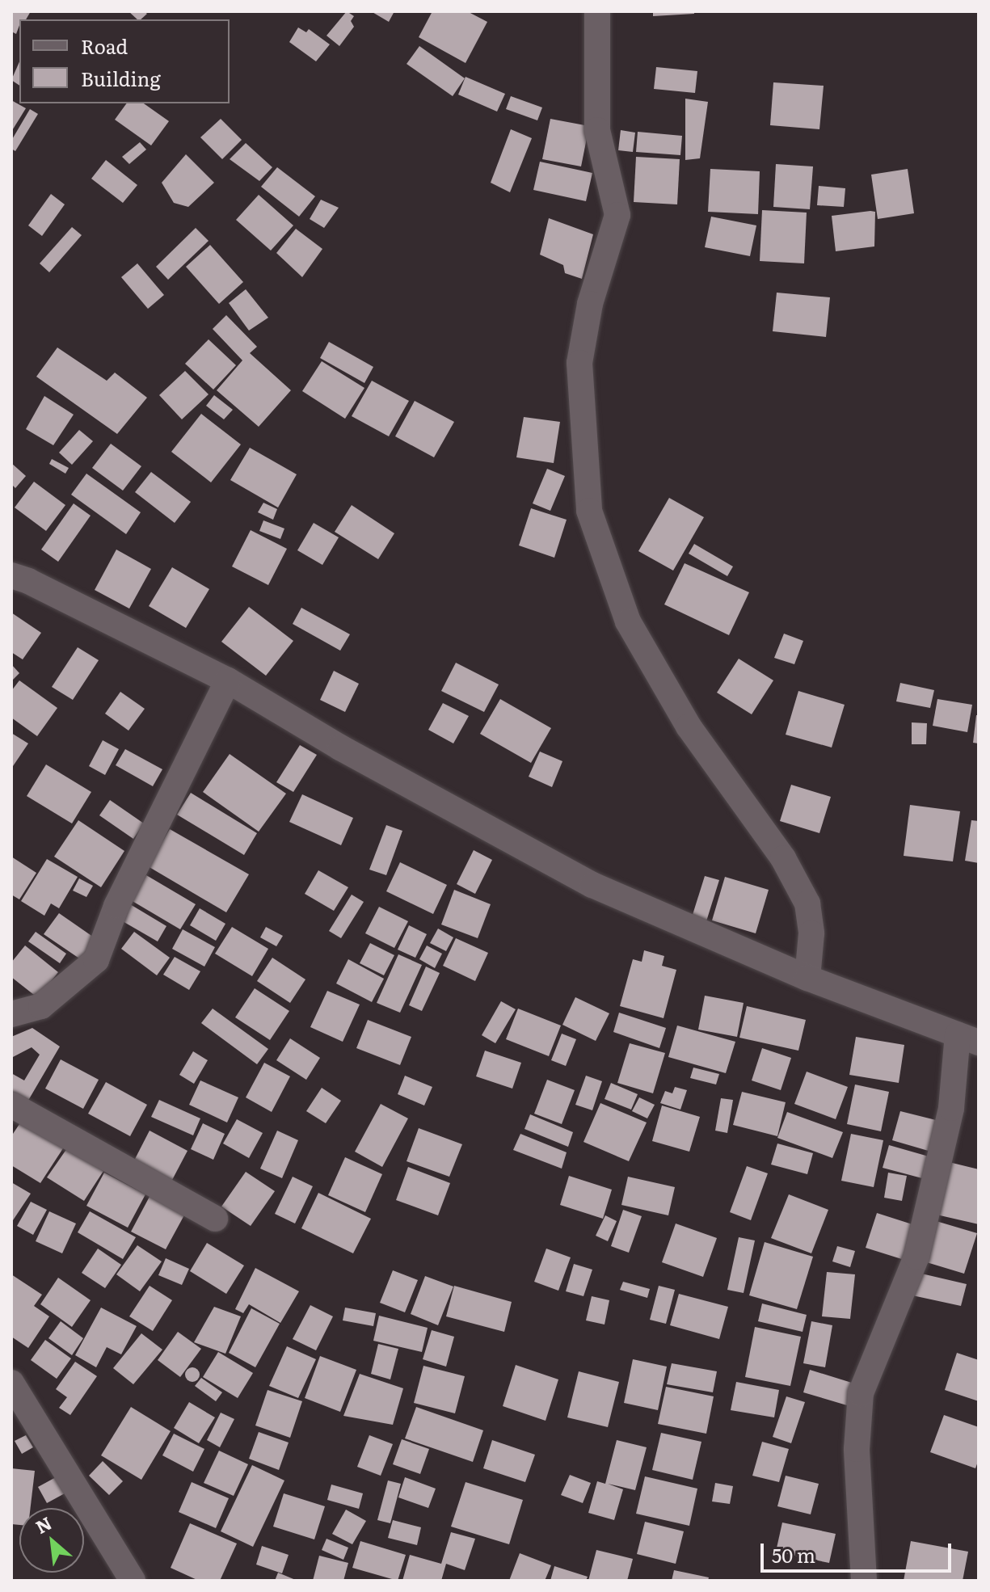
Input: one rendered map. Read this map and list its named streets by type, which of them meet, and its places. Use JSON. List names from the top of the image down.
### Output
{
  "legend": ["Road", "Building"],
  "scale_bar": "50 m",
  "north": "top left"
}
